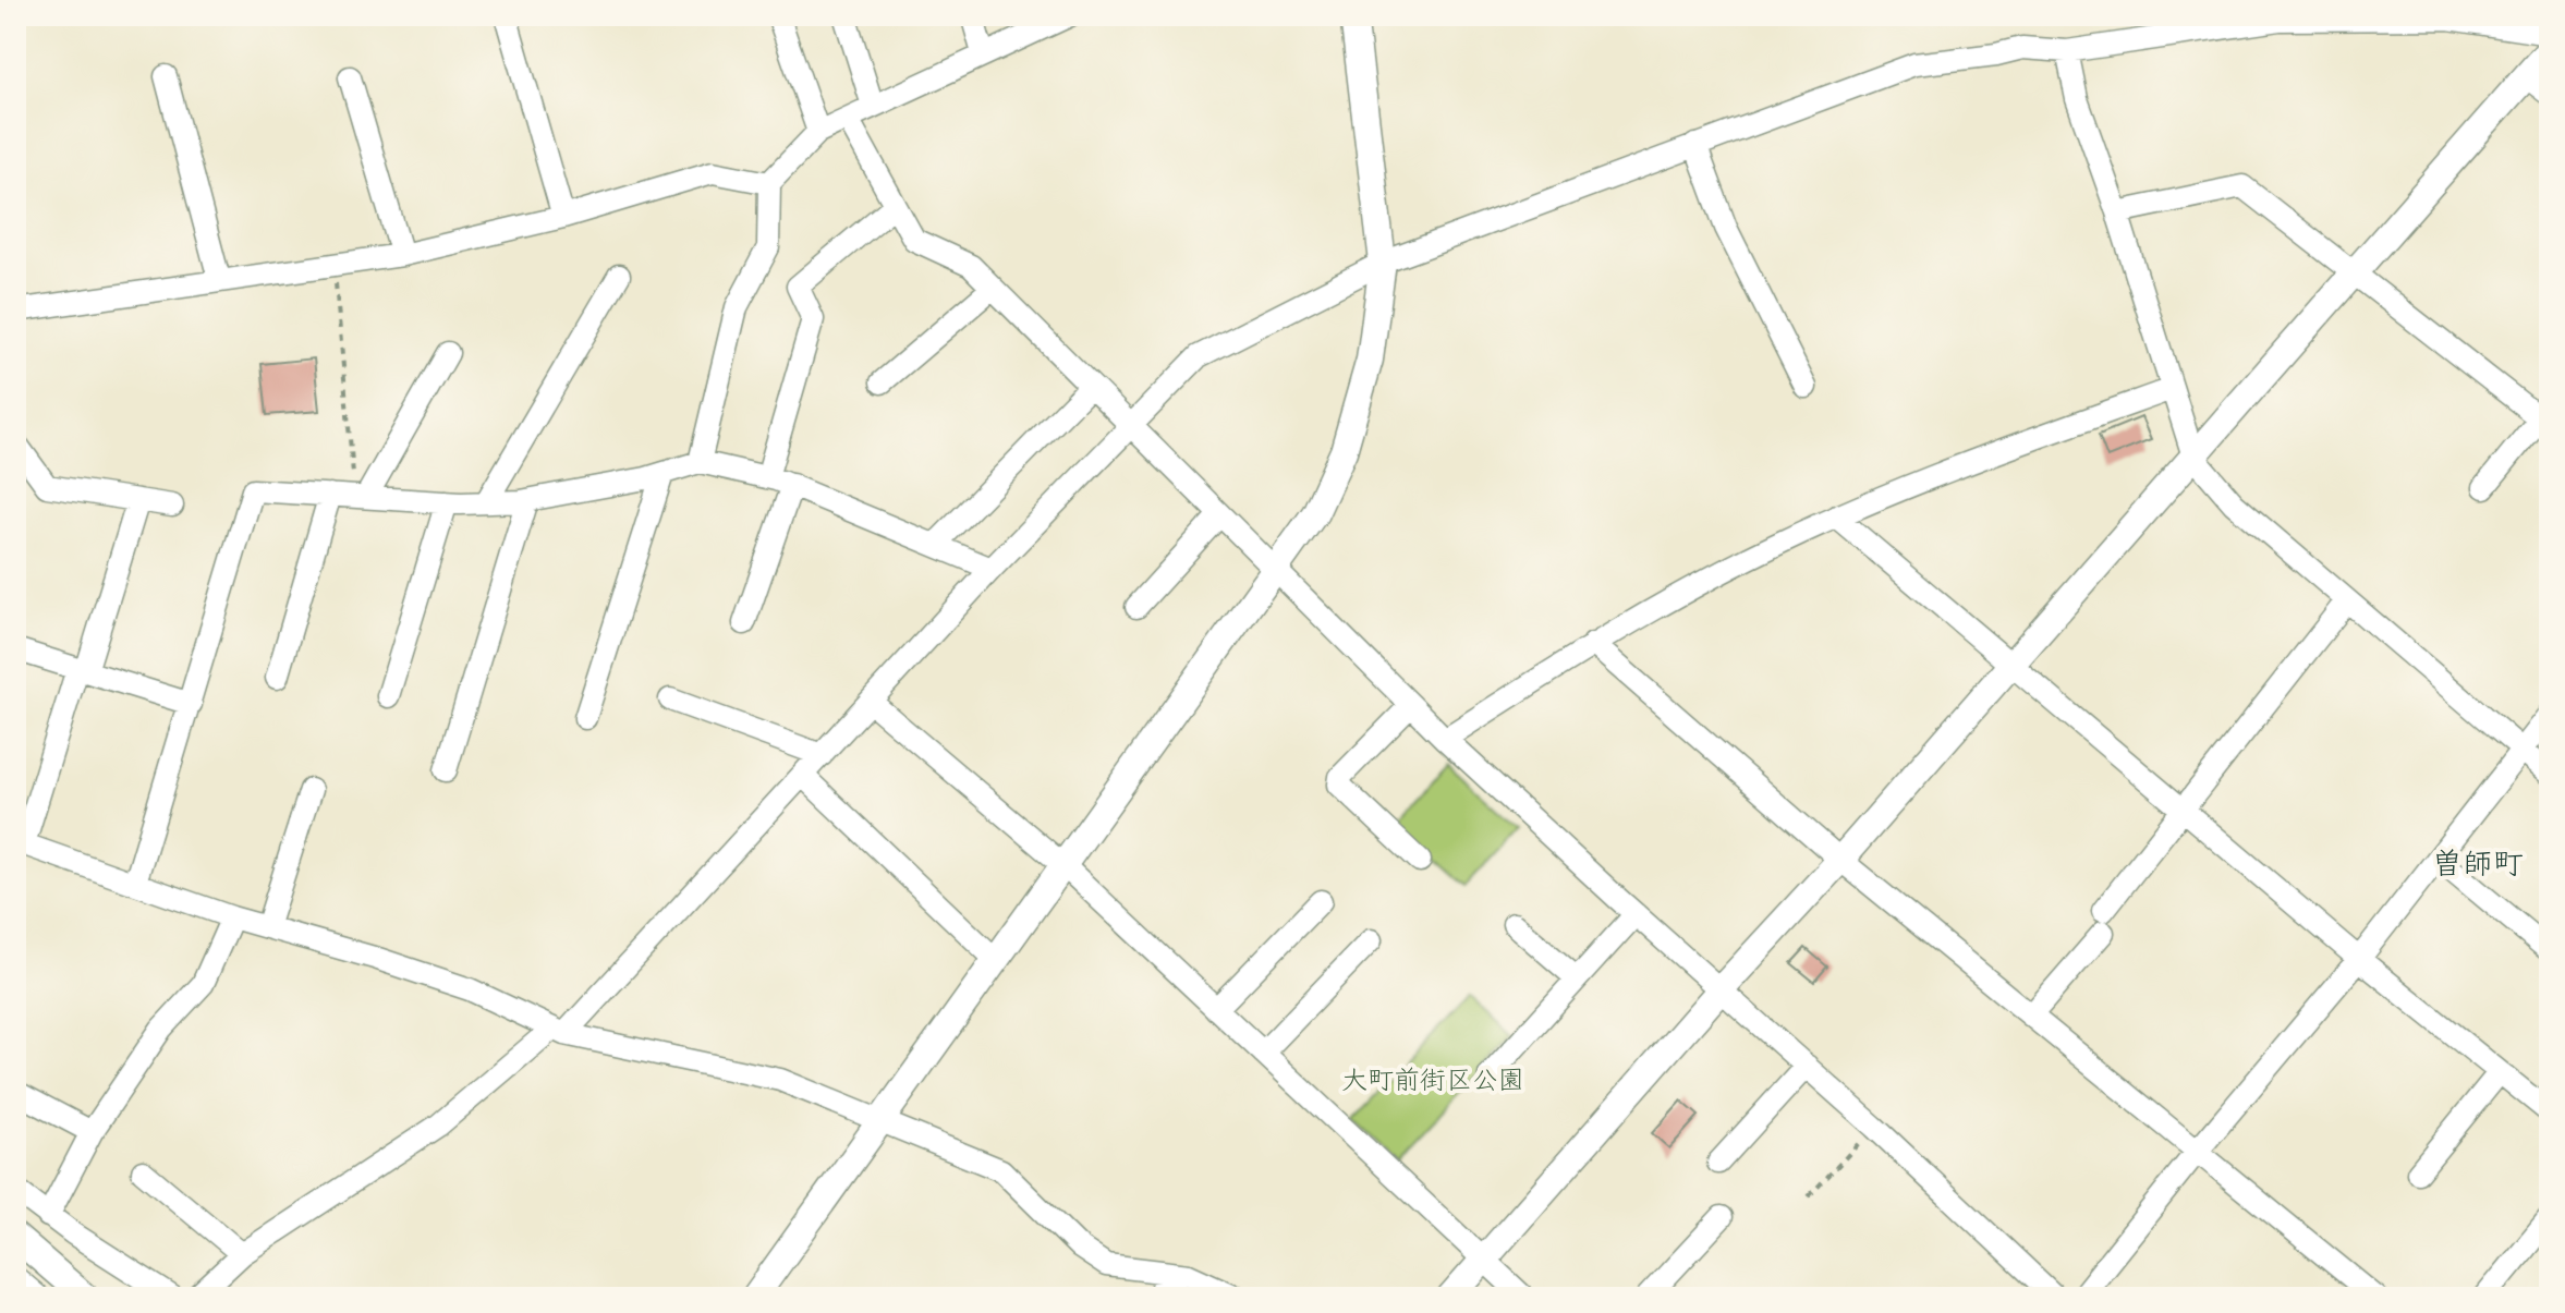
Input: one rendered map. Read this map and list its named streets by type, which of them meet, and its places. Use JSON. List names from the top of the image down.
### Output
{
  "districts": ["曽師町"],
  "parks": ["大町前街区公園"]
}
